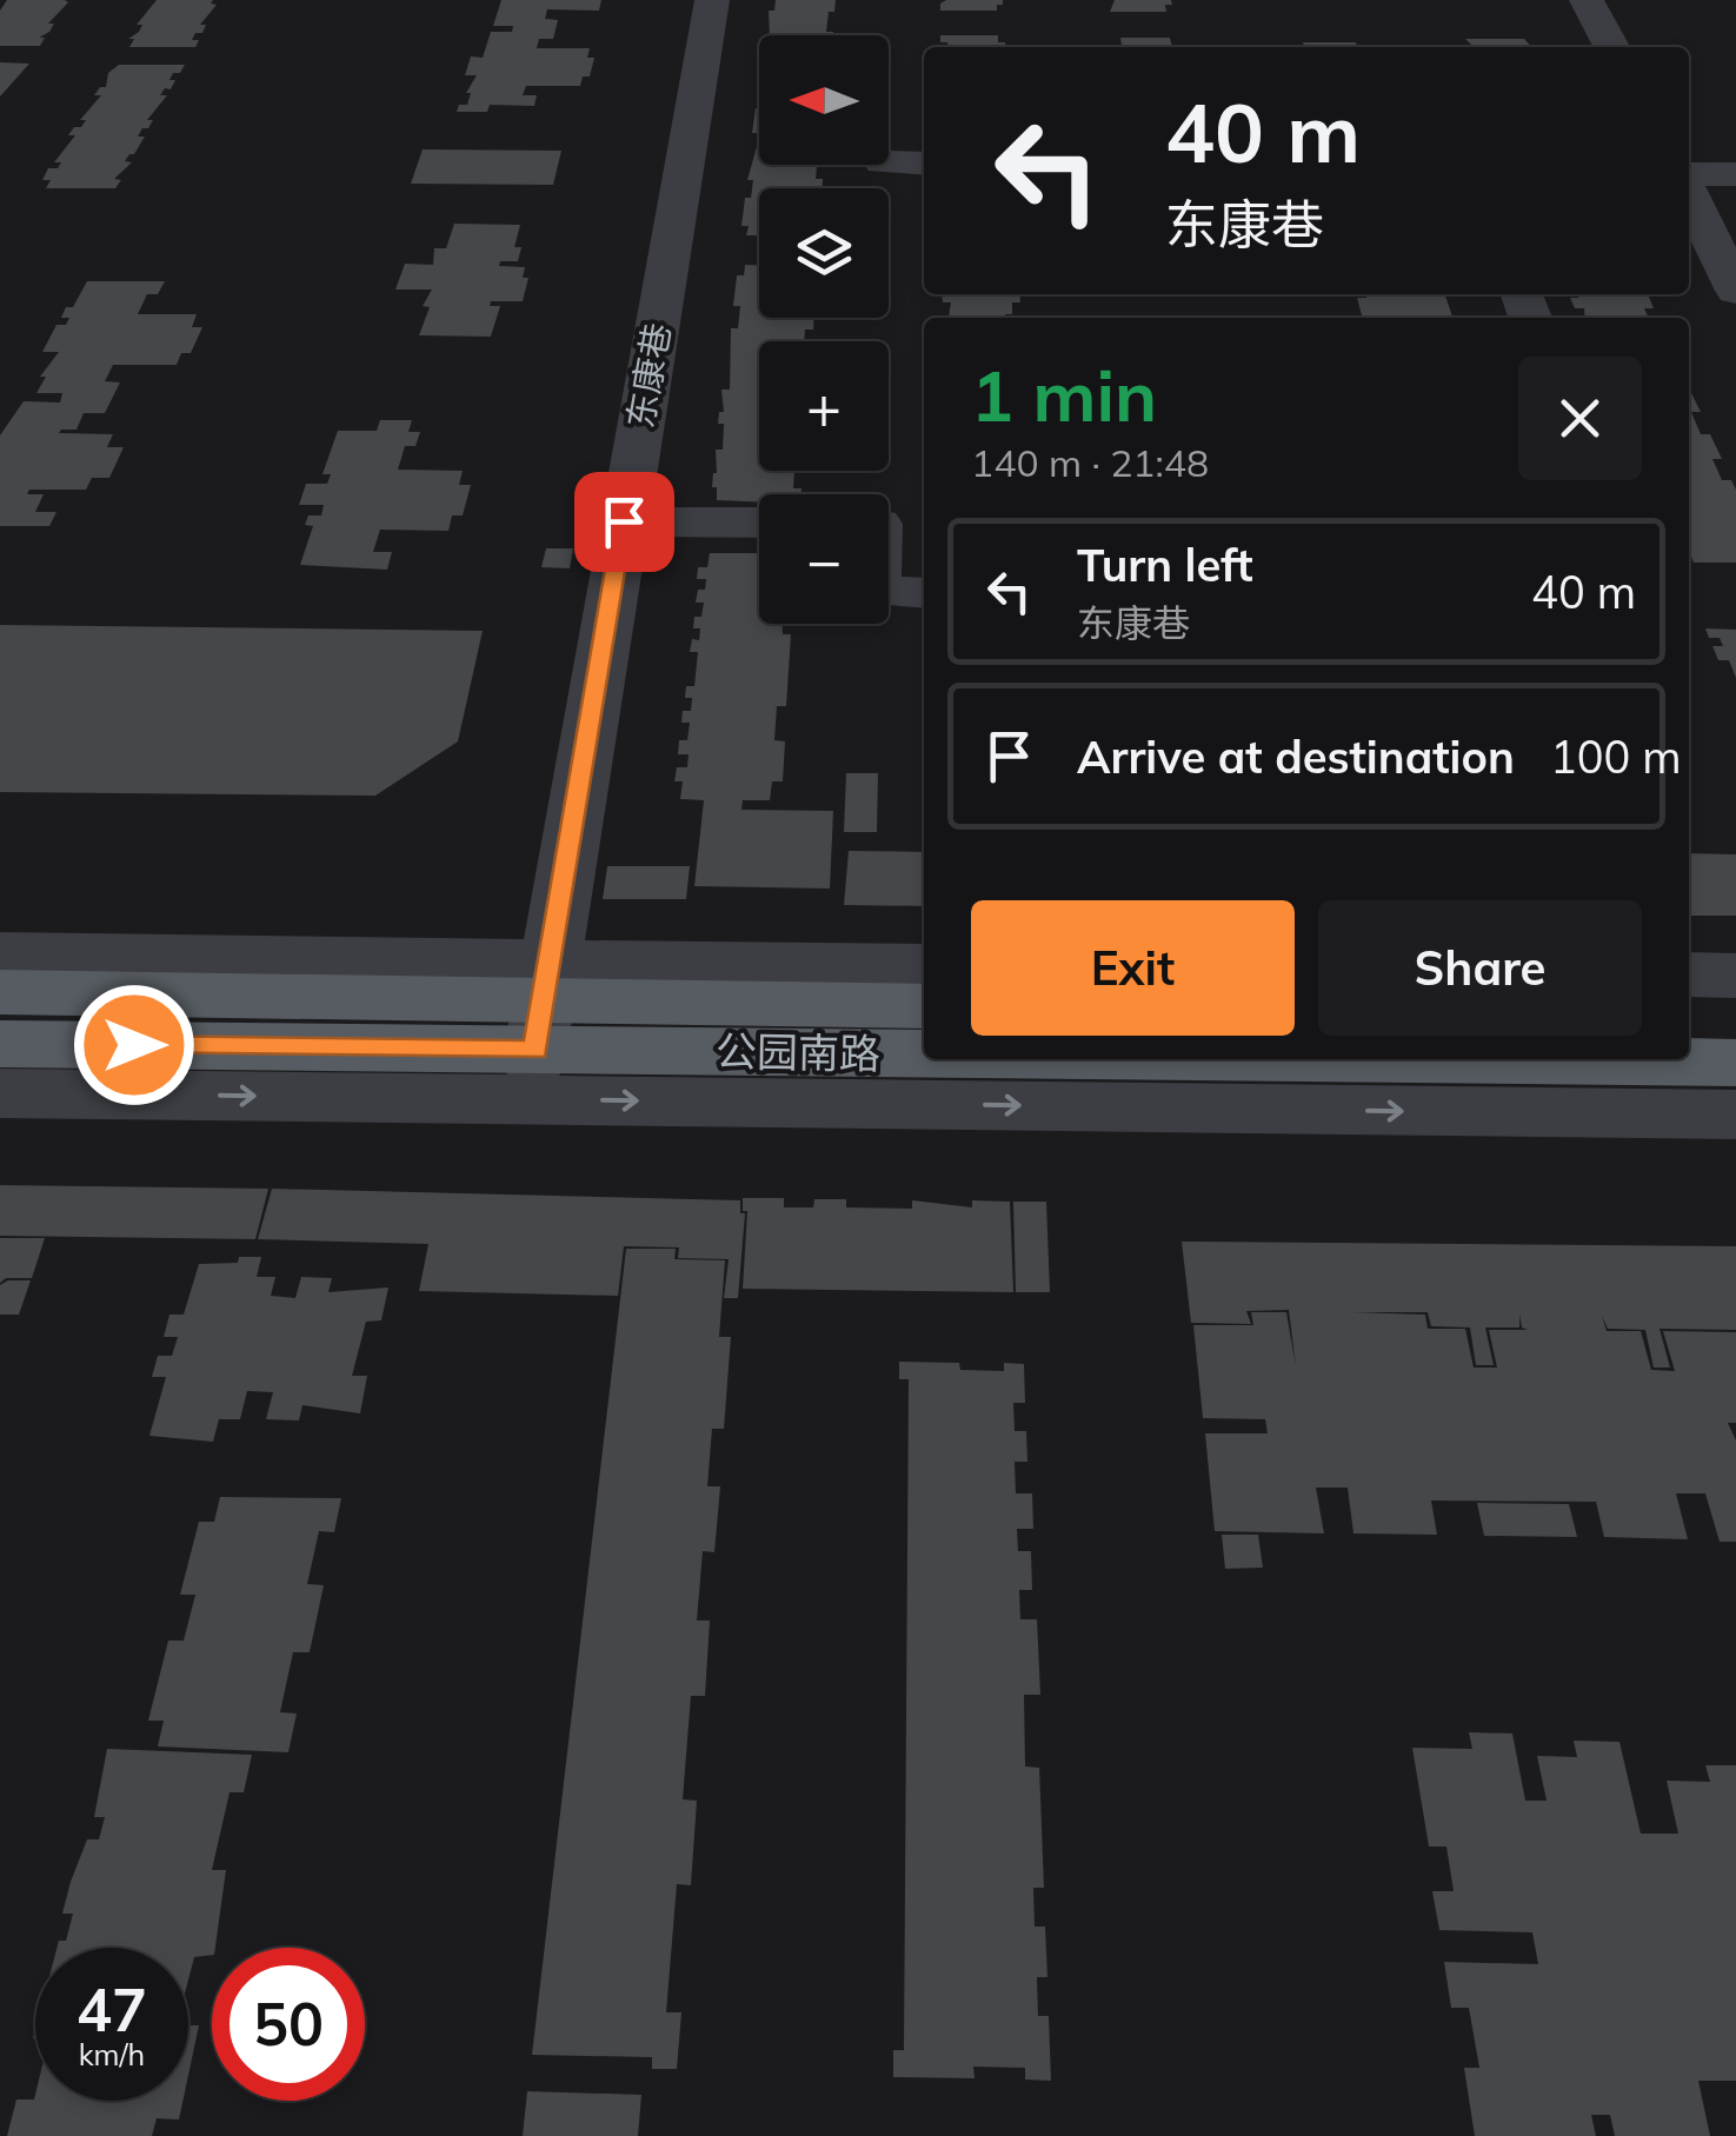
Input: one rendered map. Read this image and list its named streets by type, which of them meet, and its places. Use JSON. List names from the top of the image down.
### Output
{
  "streets": {
    "main road": ["公园南路"],
    "street": ["东康巷"]
  },
  "crossings": [
    ["东康巷", "公园南路"]
  ],
  "north": "left",
  "page": {
    "map_buttons": ["+", "−"],
    "turn": ["40 m", "东康巷"],
    "heading": ["1 min", "140 m · 21:48"],
    "list": [
      {
        "name": "Turn left",
        "note": "东康巷",
        "value": "40 m"
      },
      {
        "name": "Arrive at destination",
        "value": "100 m"
      }
    ],
    "buttons": ["Exit", "Share"],
    "speed": "47 km/h",
    "limit": "50"
  }
}
